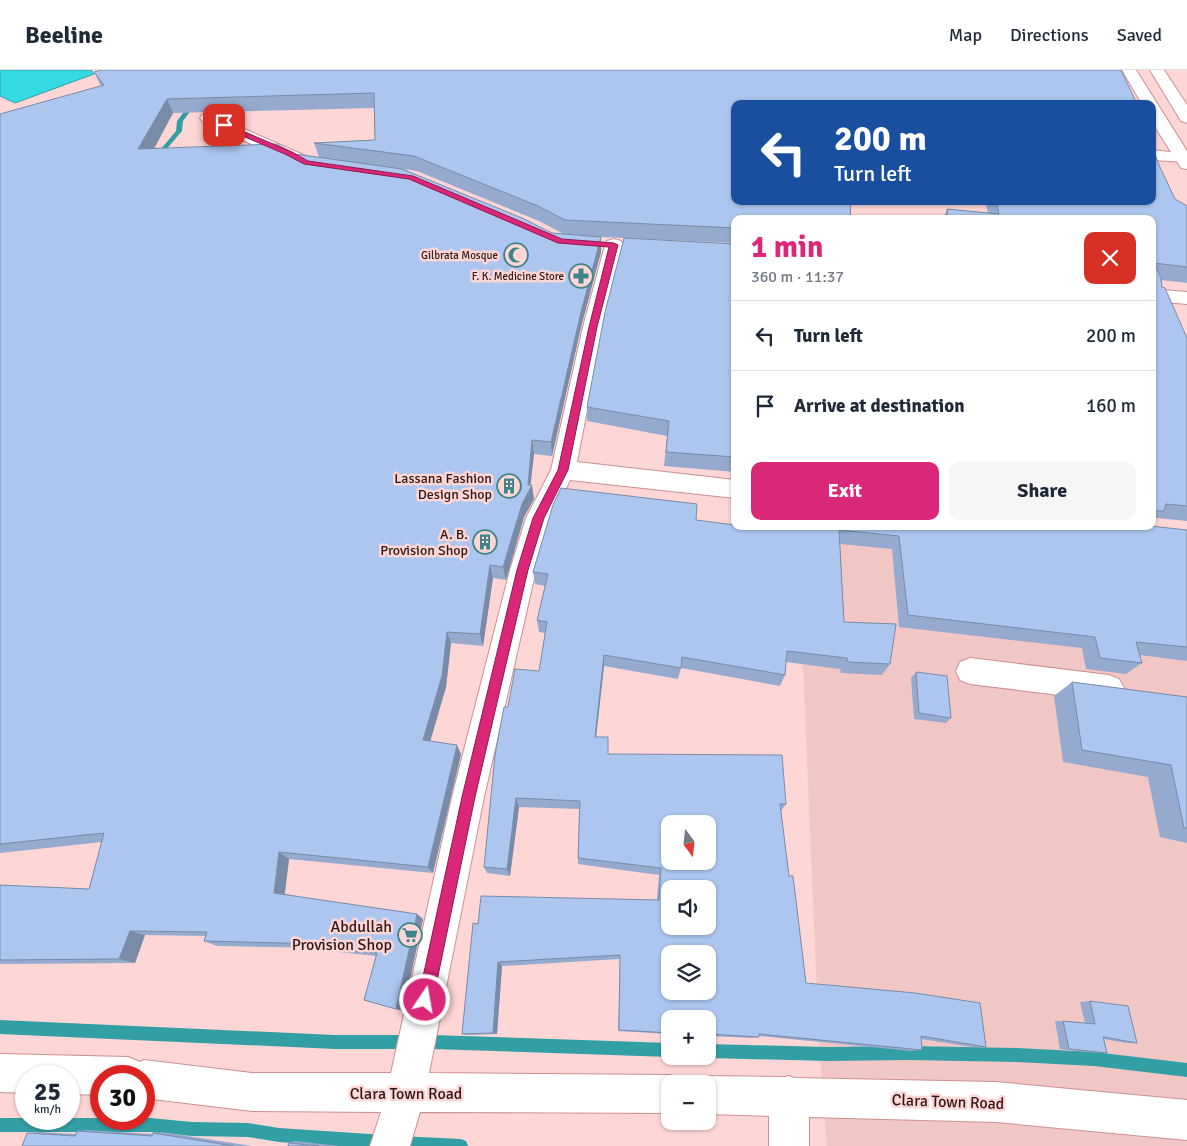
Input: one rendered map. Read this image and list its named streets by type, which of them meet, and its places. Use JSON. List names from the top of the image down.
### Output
{
  "streets": {
    "main road": ["Clara Town Road"]
  },
  "places": {
    "mosque": ["Gilbrata Mosque"],
    "pharmacy": ["F. K. Medicine Store"],
    "building": ["Lassana Fashion Design Shop", "A. B. Provision Shop"],
    "supermarket": ["Abdullah Provision Shop"]
  },
  "north": "bottom",
  "page": {
    "header": "Beeline",
    "nav": ["Map", "Directions", "Saved"],
    "turn": ["200 m", "Turn left"],
    "heading": ["1 min", "360 m · 11:37"],
    "list": [
      {
        "name": "Turn left",
        "value": "200 m"
      },
      {
        "name": "Arrive at destination",
        "value": "160 m"
      }
    ],
    "buttons": ["Exit", "Share"],
    "map_buttons": ["+", "−"],
    "speed": "25 km/h",
    "limit": "30"
  }
}
